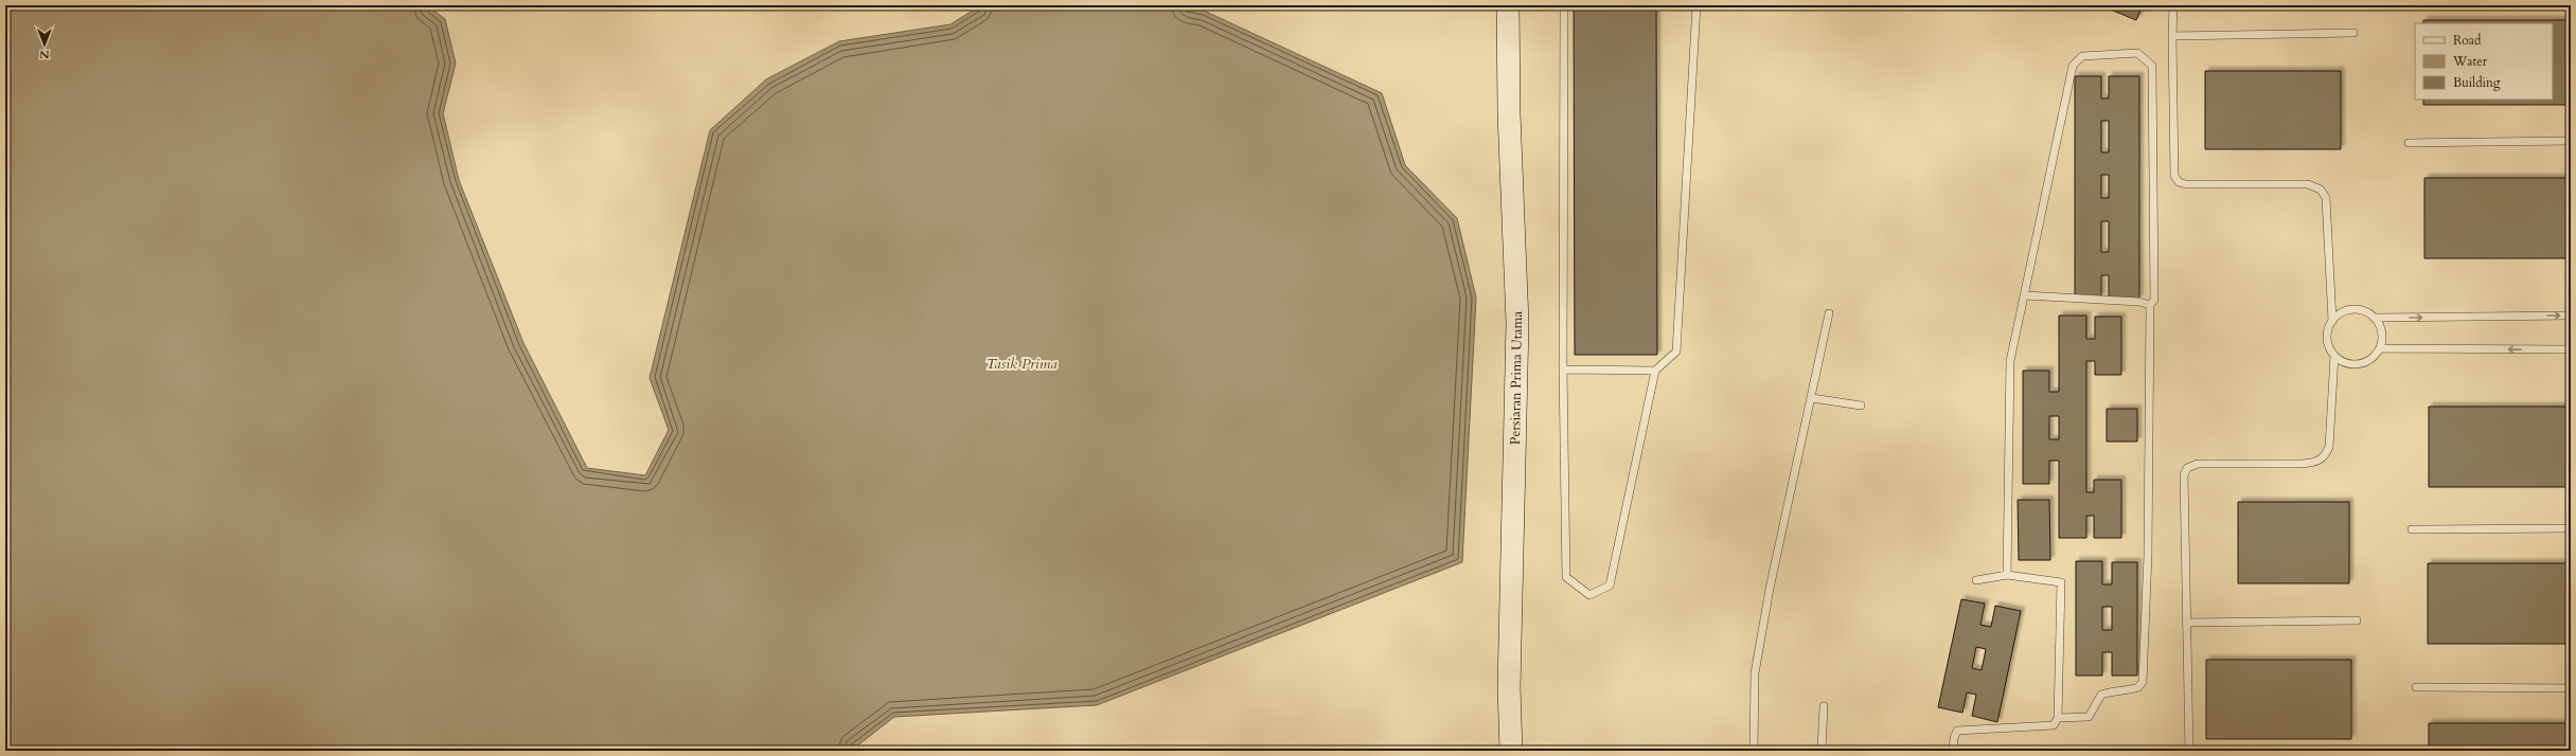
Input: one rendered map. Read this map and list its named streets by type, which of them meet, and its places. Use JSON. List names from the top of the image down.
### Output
{
  "streets": {
    "main road": ["Persiaran Prima Utama"]
  },
  "water": ["Tasik Prima"],
  "legend": ["Road", "Water", "Building"],
  "north": "bottom"
}
